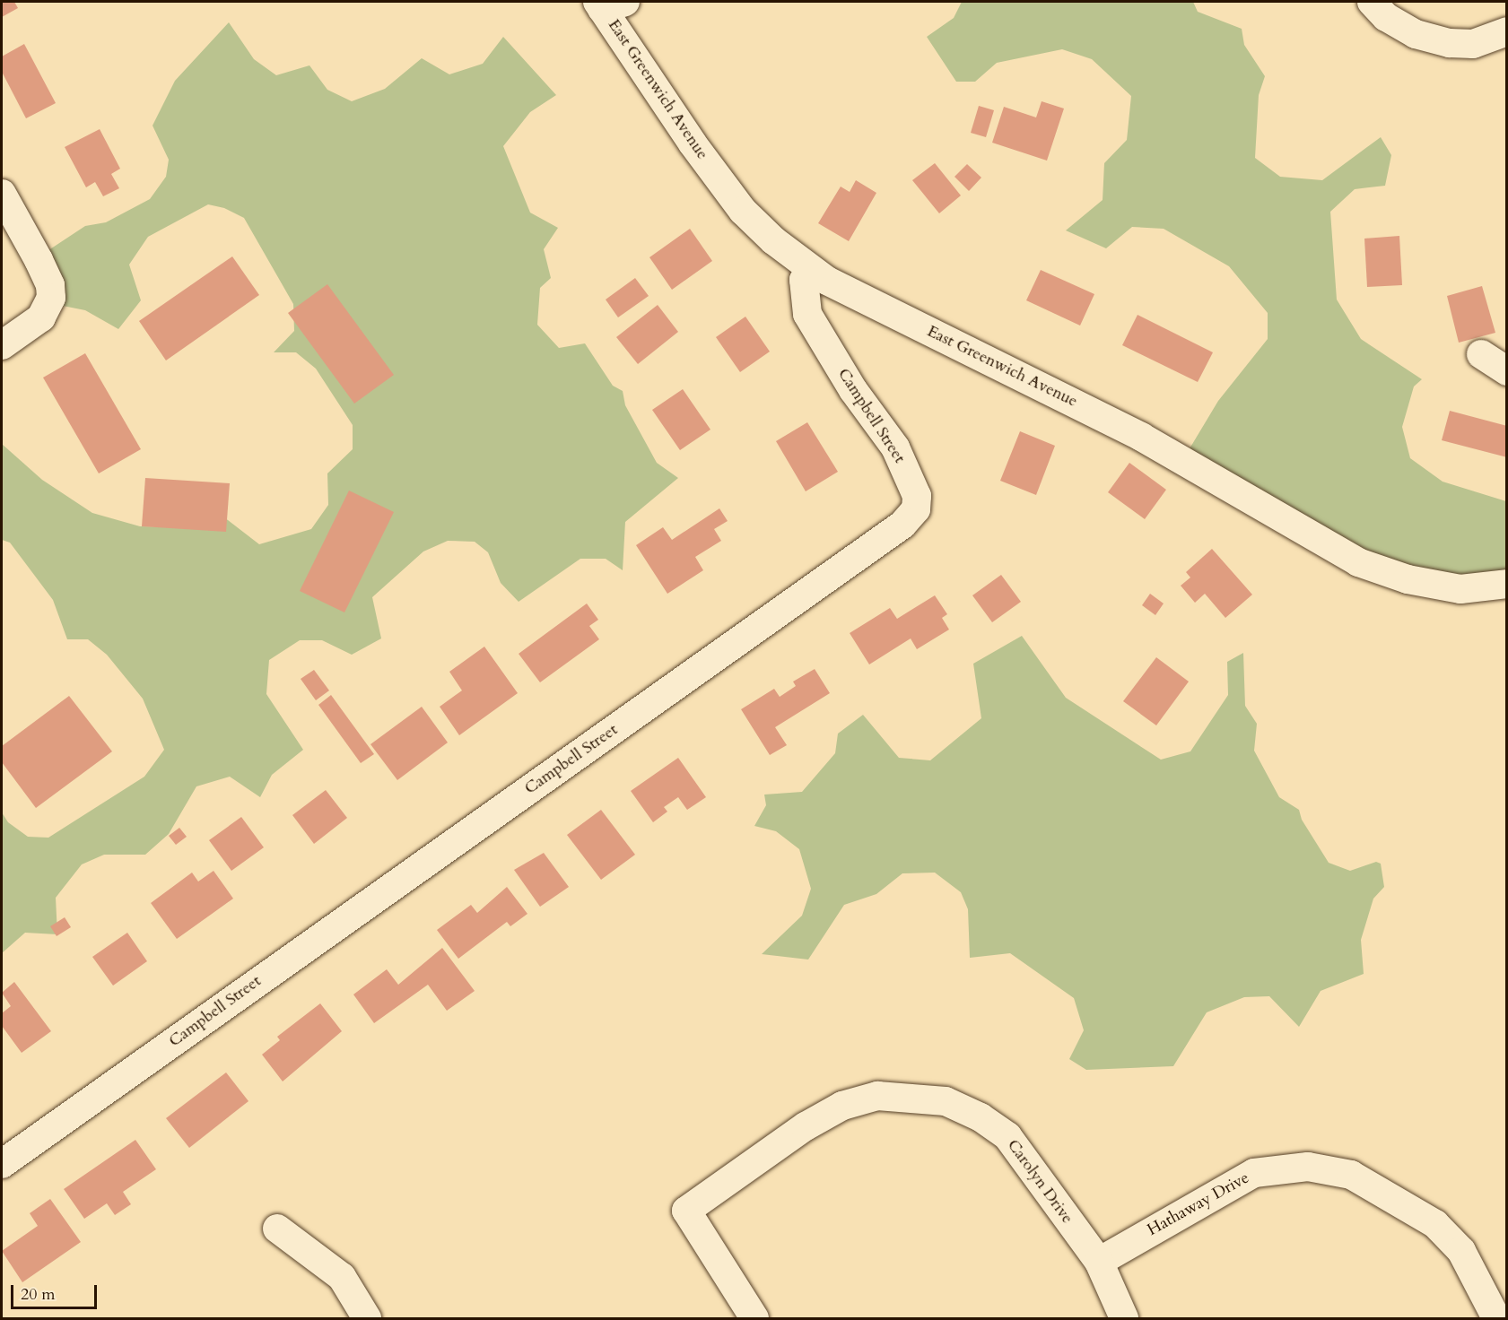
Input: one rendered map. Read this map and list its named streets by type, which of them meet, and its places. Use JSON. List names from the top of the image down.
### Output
{
  "streets": {
    "street": [
      "East Greenwich Avenue",
      "Campbell Street",
      "Carolyn Drive",
      "Hathaway Drive"
    ]
  },
  "crossings": [
    ["East Greenwich Avenue", "Campbell Street"],
    ["Carolyn Drive", "Hathaway Drive"]
  ],
  "scale_bar": "20 m"
}
